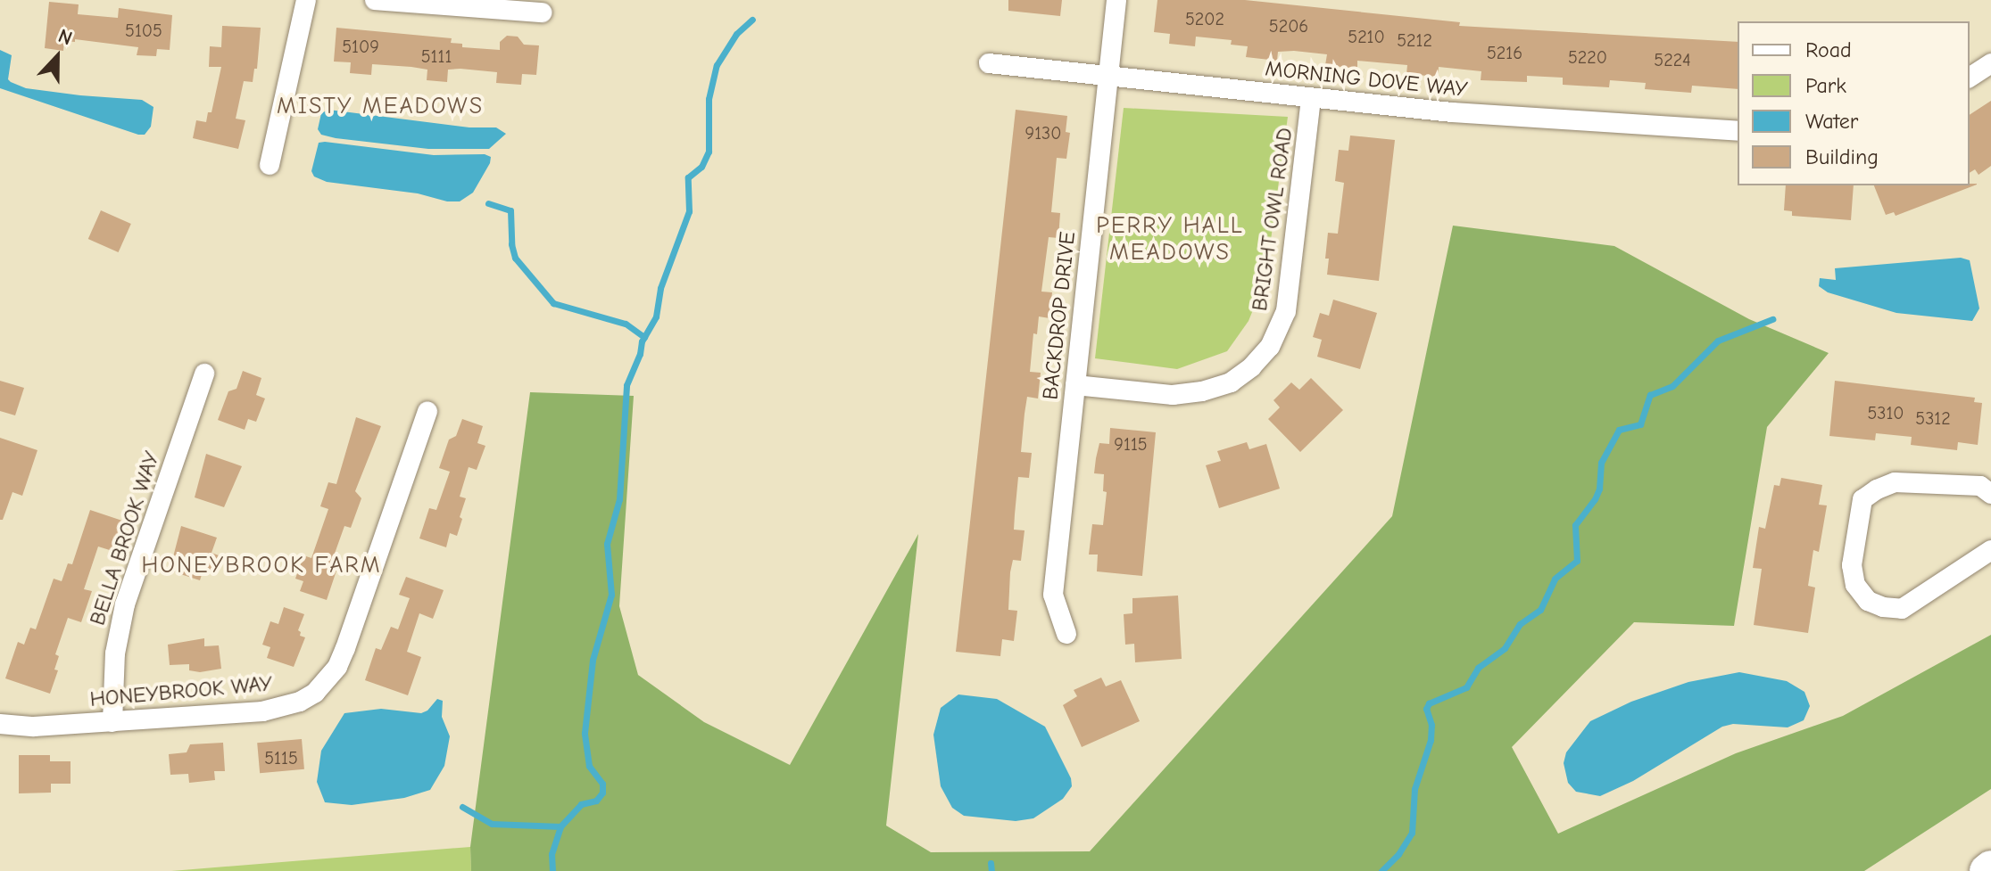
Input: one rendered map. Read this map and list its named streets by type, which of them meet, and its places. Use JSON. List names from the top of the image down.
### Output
{
  "streets": {
    "street": [
      "MORNING DOVE WAY",
      "BRIGHT OWL ROAD",
      "BACKDROP DRIVE",
      "BELLA BROOK WAY",
      "HONEYBROOK WAY"
    ]
  },
  "crossings": [
    ["MORNING DOVE WAY", "BRIGHT OWL ROAD"],
    ["MORNING DOVE WAY", "BACKDROP DRIVE"],
    ["BRIGHT OWL ROAD", "BACKDROP DRIVE"],
    ["BELLA BROOK WAY", "HONEYBROOK WAY"]
  ],
  "districts": ["MISTY MEADOWS", "PERRY HALL MEADOWS", "HONEYBROOK FARM"],
  "house_numbers": [
    "5202",
    "5206",
    "5105",
    "5210",
    "5212",
    "5109",
    "5216",
    "5111",
    "5220",
    "5224",
    "9130",
    "5310",
    "5312",
    "9115",
    "5115"
  ],
  "legend": [
    "Road",
    "Park",
    "Water",
    "Building"
  ],
  "north": "top"
}
